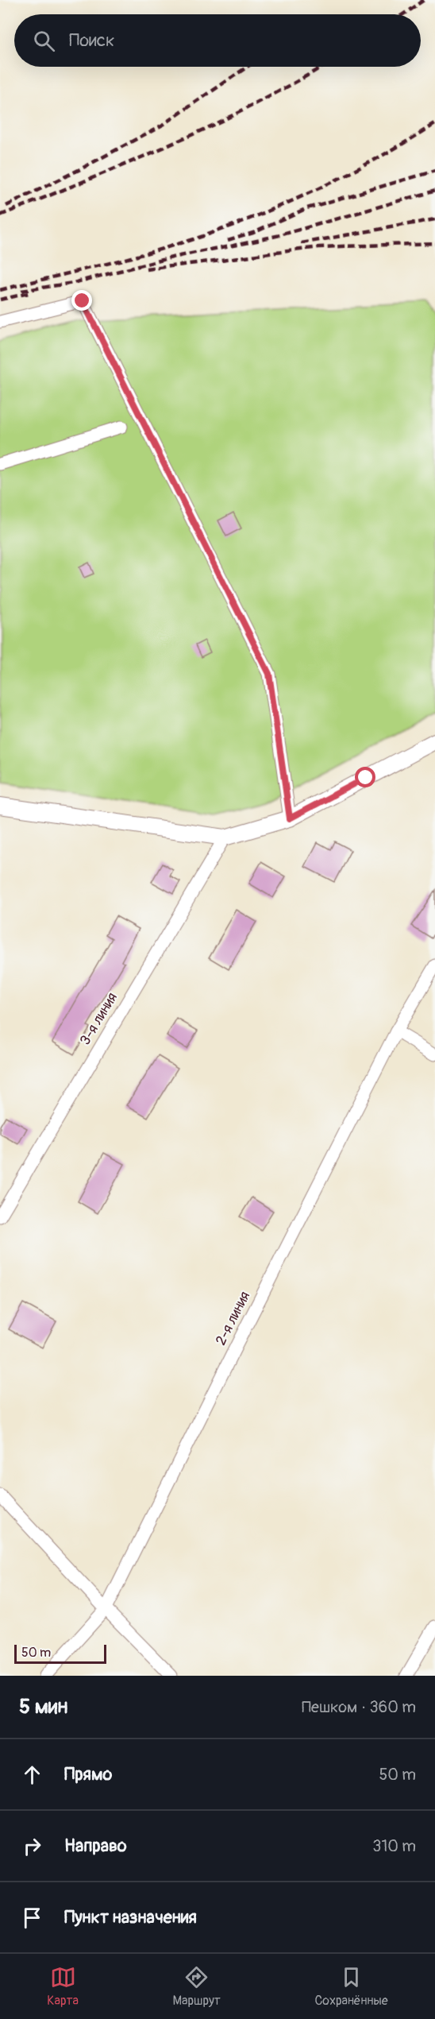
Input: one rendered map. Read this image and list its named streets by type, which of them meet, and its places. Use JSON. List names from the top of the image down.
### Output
{
  "streets": {
    "street": ["3-я линия", "2-я линия"]
  },
  "scale_bar": "50 m",
  "page": {
    "search": "Поиск",
    "scale": "50 m",
    "heading": ["5 мин", "Пешком · 360 m"],
    "list": [
      ["Прямо", "50 m"],
      ["Направо", "310 m"],
      "Пункт назначения"
    ],
    "nav": ["Карта", "Маршрут", "Сохранённые"]
  }
}
